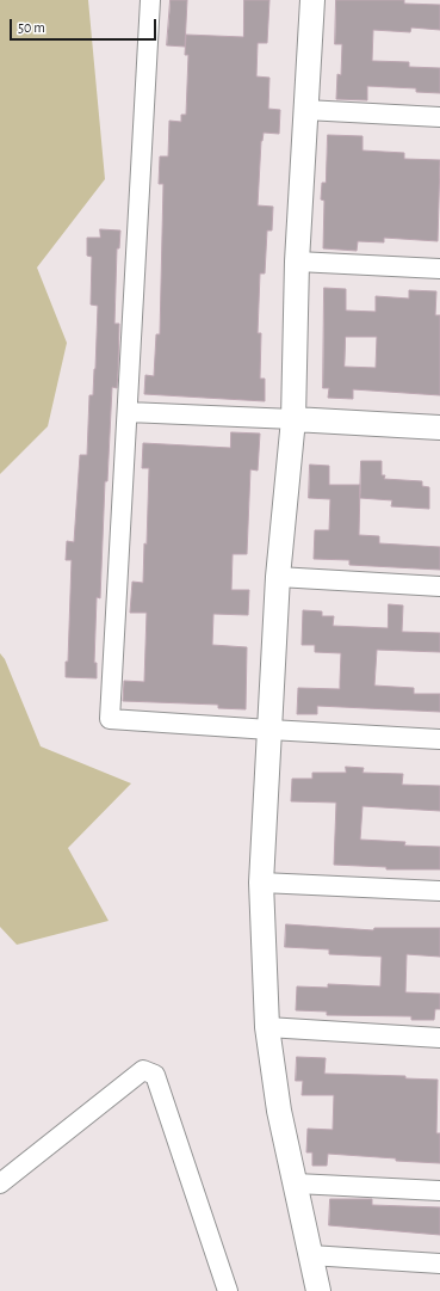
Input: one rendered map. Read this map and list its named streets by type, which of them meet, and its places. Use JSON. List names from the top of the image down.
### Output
{
  "scale_bar": "50 m"
}
